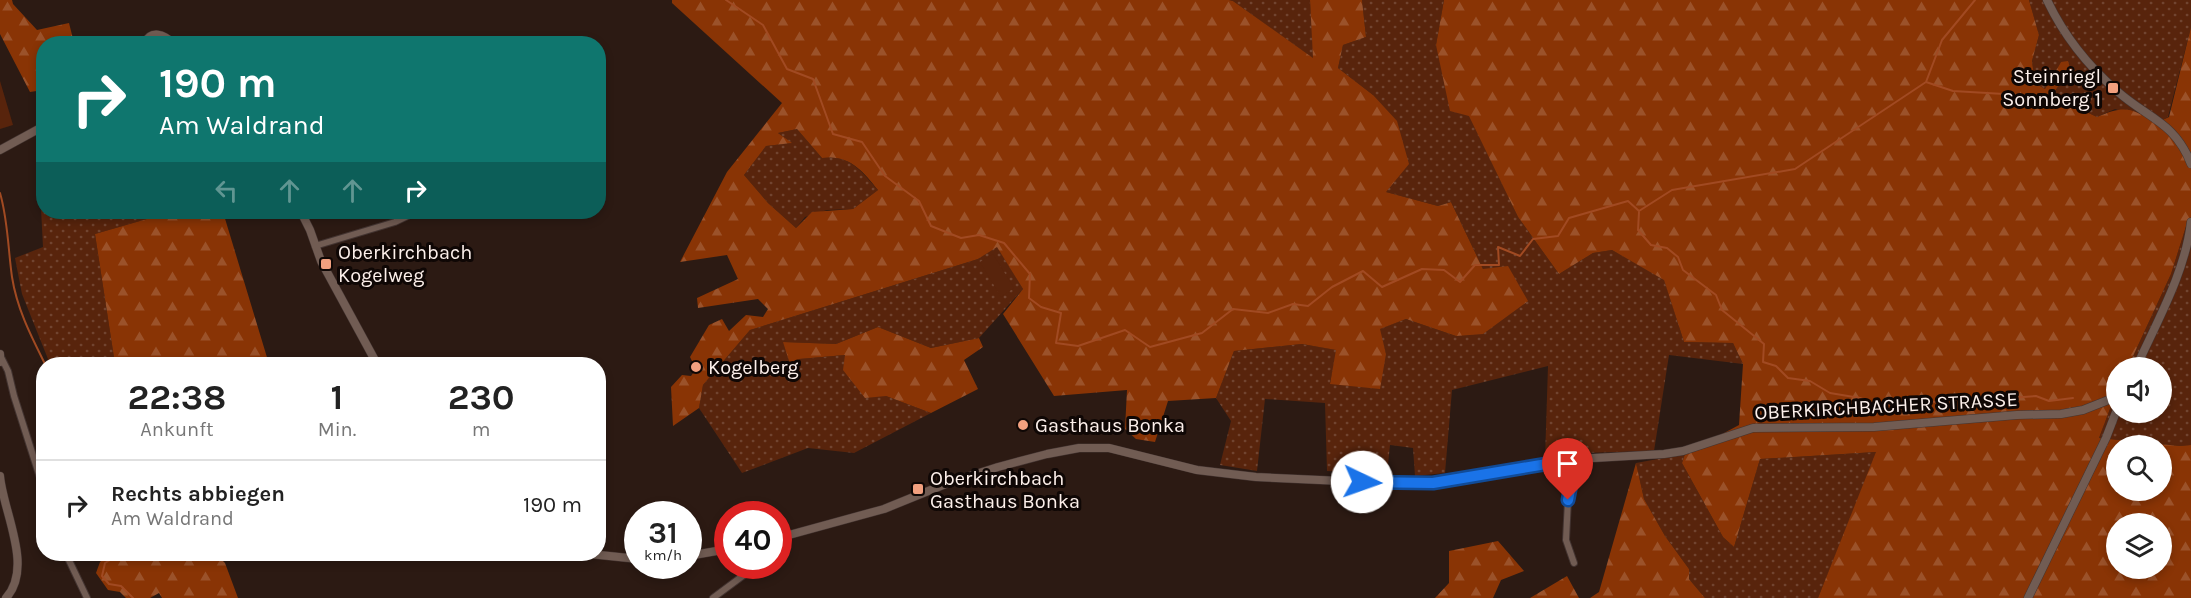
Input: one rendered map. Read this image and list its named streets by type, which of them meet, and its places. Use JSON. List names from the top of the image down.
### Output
{
  "streets": {
    "street": ["OBERKIRCHBACHER STRASSE"]
  },
  "places": {
    "transit": ["Steinriegl Sonnberg 1", "Oberkirchbach Kogelweg", "Oberkirchbach Gasthaus Bonka"],
    "other": ["Kogelberg", "Gasthaus Bonka"]
  },
  "page": {
    "turn": ["190 m", "Am Waldrand"],
    "eta": [
      "22:38",
      "Ankunft",
      "1",
      "Min.",
      "230",
      "m"
    ],
    "list": [
      {
        "name": "Rechts abbiegen",
        "note": "Am Waldrand",
        "value": "190 m"
      }
    ],
    "speed": "31 km/h",
    "limit": "40"
  }
}
